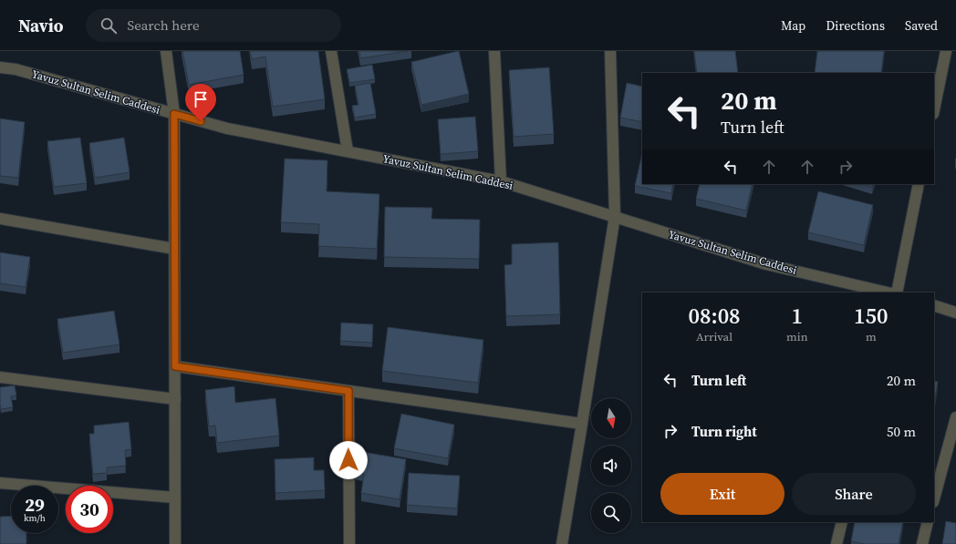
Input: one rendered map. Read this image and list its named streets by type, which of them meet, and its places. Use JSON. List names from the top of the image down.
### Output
{
  "streets": {
    "street": ["Yavuz Sultan Selim Caddesi"]
  },
  "north": "bottom",
  "page": {
    "header": "Navio",
    "search": "Search here",
    "nav": ["Map", "Directions", "Saved"],
    "turn": ["20 m", "Turn left"],
    "eta": [
      "08:08",
      "Arrival",
      "1",
      "min",
      "150",
      "m"
    ],
    "list": [
      {
        "name": "Turn left",
        "value": "20 m"
      },
      {
        "name": "Turn right",
        "value": "50 m"
      }
    ],
    "buttons": ["Exit", "Share"],
    "speed": "29 km/h",
    "limit": "30"
  }
}
